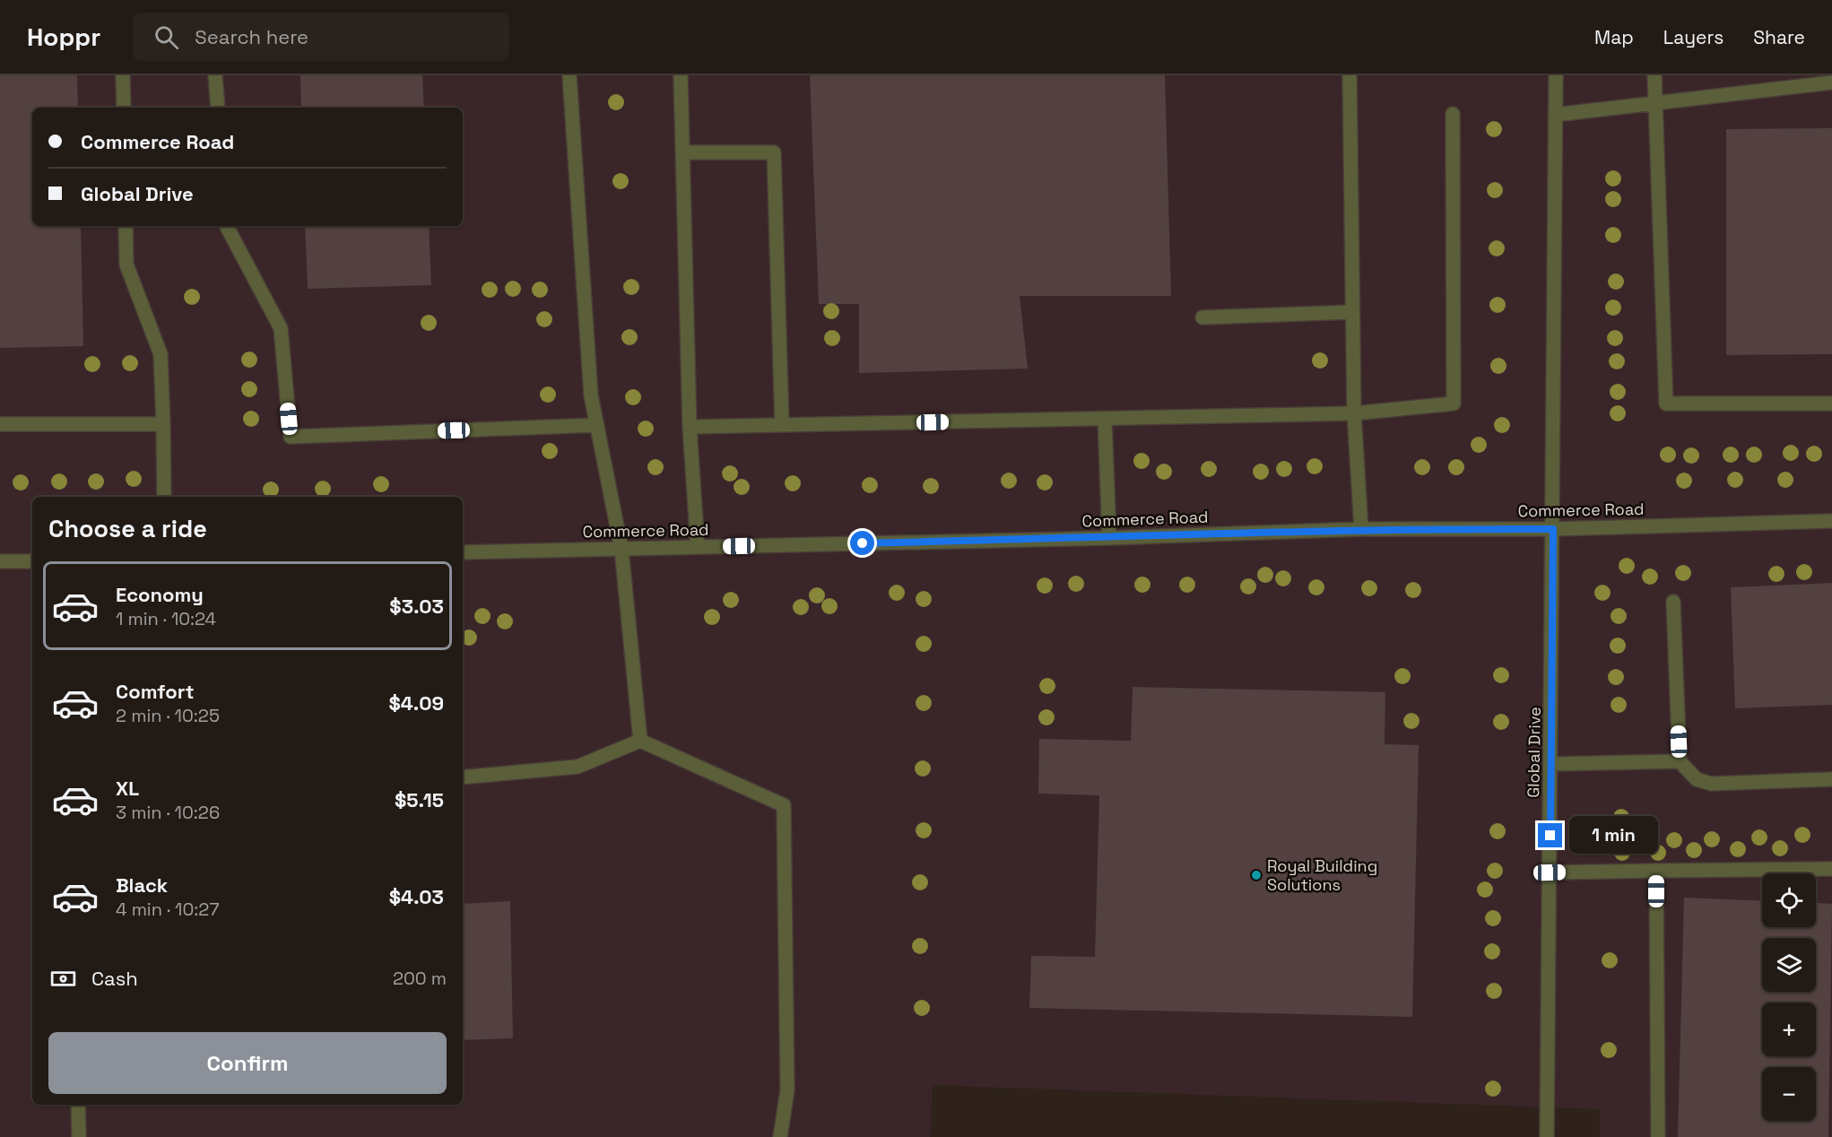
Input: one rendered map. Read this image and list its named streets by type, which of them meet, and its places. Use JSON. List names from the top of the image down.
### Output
{
  "streets": {
    "street": ["Commerce Road", "Global Drive"]
  },
  "crossings": [
    ["Commerce Road", "Global Drive"]
  ],
  "places": ["Royal Building Solutions"],
  "page": {
    "header": "Hoppr",
    "search": "Search here",
    "nav": ["Map", "Layers", "Share"],
    "banner": ["Commerce Road", "Global Drive"],
    "heading": "Choose a ride",
    "list": [
      {
        "name": "Economy",
        "note": "1 min · 10:24",
        "value": "$3.03"
      },
      {
        "name": "Comfort",
        "note": "2 min · 10:25",
        "value": "$4.09"
      },
      {
        "name": "XL",
        "note": "3 min · 10:26",
        "value": "$5.15"
      },
      {
        "name": "Black",
        "note": "4 min · 10:27",
        "value": "$4.03"
      }
    ],
    "bubble": "1 min",
    "map_buttons": ["+", "−"],
    "pay": ["Cash", "200 m"],
    "buttons": "Confirm"
  }
}
